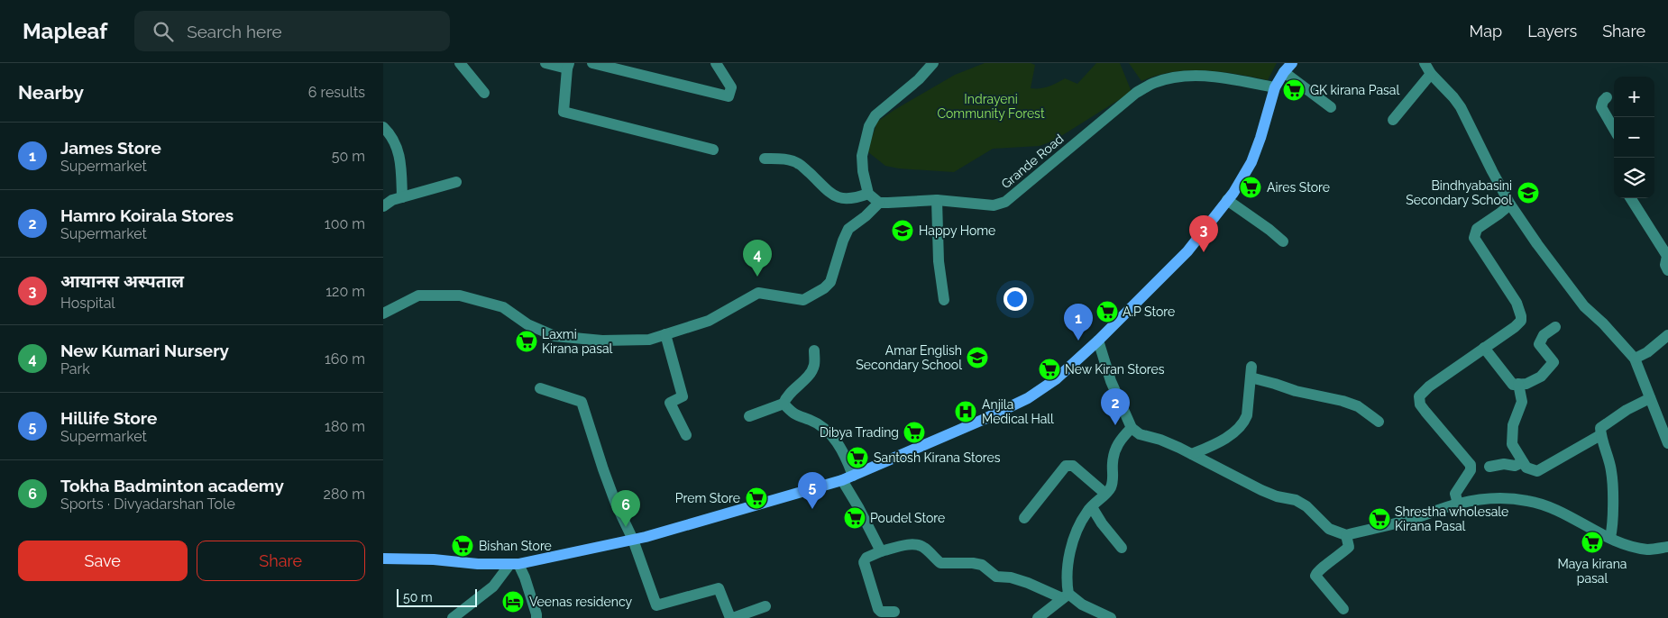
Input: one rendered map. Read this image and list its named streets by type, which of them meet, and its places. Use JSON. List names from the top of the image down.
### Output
{
  "streets": {
    "street": ["Grande Road"]
  },
  "parks": ["Indrayeni Community Forest"],
  "places": {
    "supermarket": [
      "GK kirana Pasal",
      "Aires Store",
      "A.P Store",
      "Laxmi Kirana pasal",
      "New Kiran Stores",
      "Dibya Trading",
      "Santosh Kirana Stores",
      "Prem Store",
      "Poudel Store",
      "Shrestha wholesale Kirana Pasal",
      "Maya kirana pasal",
      "Bishan Store"
    ],
    "school or university": ["Bindhyabasini Secondary School", "Happy Home", "Amar English Secondary School"],
    "hospital": ["Anjila Medical Hall"],
    "hotel": ["Veenas residency"]
  },
  "scale_bar": "50 m",
  "page": {
    "header": "Mapleaf",
    "search": "Search here",
    "nav": ["Map", "Layers", "Share"],
    "heading": ["Nearby", "6 results"],
    "map_buttons": ["+", "−"],
    "list": [
      {
        "mark": "1",
        "name": "James Store",
        "note": "Supermarket",
        "value": "50 m"
      },
      {
        "mark": "2",
        "name": "Hamro Koirala Stores",
        "note": "Supermarket",
        "value": "100 m"
      },
      {
        "mark": "3",
        "name": "आयानस अस्पताल",
        "note": "Hospital",
        "value": "120 m"
      },
      {
        "mark": "4",
        "name": "New Kumari Nursery",
        "note": "Park",
        "value": "160 m"
      },
      {
        "mark": "5",
        "name": "Hillife Store",
        "note": "Supermarket",
        "value": "180 m"
      },
      {
        "mark": "6",
        "name": "Tokha Badminton academy",
        "note": "Sports · Divyadarshan Tole",
        "value": "280 m"
      }
    ],
    "pins": [
      "3",
      "4",
      "1",
      "2",
      "5",
      "6"
    ],
    "buttons": ["Save", "Share"],
    "scale": "50 m"
  }
}
